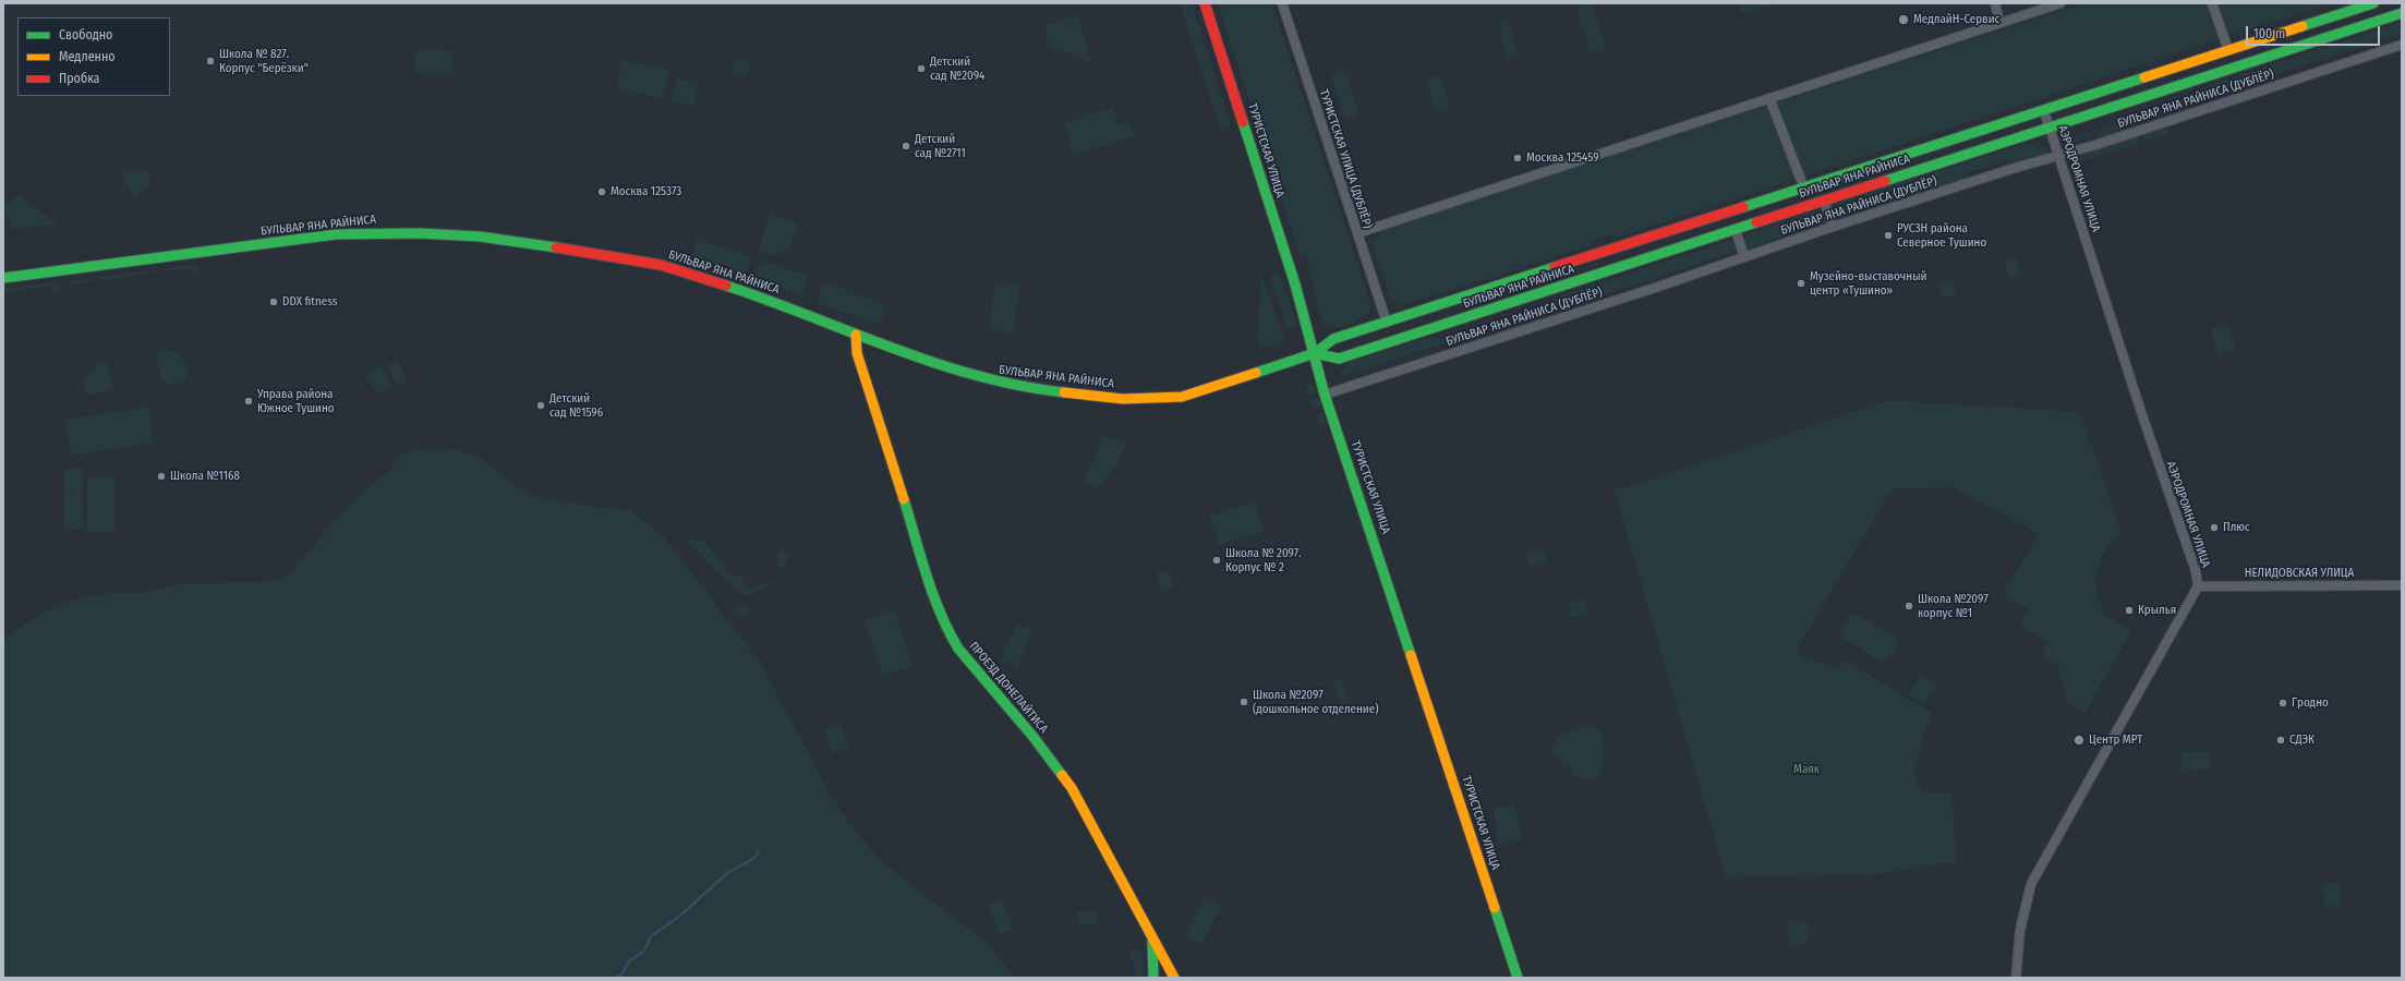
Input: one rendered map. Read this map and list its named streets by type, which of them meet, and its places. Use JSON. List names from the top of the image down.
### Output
{
  "streets": {
    "main road": ["ТУРИСТСКАЯ УЛИЦА", "БУЛЬВАР ЯНА РАЙНИСА", "ПРОЕЗД ДОНЕЛАЙТИСА"],
    "street": [
      "БУЛЬВАР ЯНА РАЙНИСА (ДУБЛЁР)",
      "ТУРИСТСКАЯ УЛИЦА (ДУБЛЁР)",
      "АЭРОДРОМНАЯ УЛИЦА",
      "НЕЛИДОВСКАЯ УЛИЦА"
    ]
  },
  "crossings": [
    ["БУЛЬВАР ЯНА РАЙНИСА (ДУБЛЁР)", "ТУРИСТСКАЯ УЛИЦА"],
    ["БУЛЬВАР ЯНА РАЙНИСА (ДУБЛЁР)", "АЭРОДРОМНАЯ УЛИЦА"],
    ["ТУРИСТСКАЯ УЛИЦА", "БУЛЬВАР ЯНА РАЙНИСА"],
    ["ТУРИСТСКАЯ УЛИЦА (ДУБЛЁР)", "БУЛЬВАР ЯНА РАЙНИСА"],
    ["БУЛЬВАР ЯНА РАЙНИСА", "АЭРОДРОМНАЯ УЛИЦА"],
    ["БУЛЬВАР ЯНА РАЙНИСА", "ПРОЕЗД ДОНЕЛАЙТИСА"],
    ["АЭРОДРОМНАЯ УЛИЦА", "НЕЛИДОВСКАЯ УЛИЦА"]
  ],
  "parks": ["Маяк"],
  "places": [
    "МедлайН-Сервис",
    "Школа № 827. Корпус \"Берёзки\"",
    "Детский сад №2094",
    "Детский сад №2711",
    "Москва 125459",
    "Москва 125373",
    "РУСЗН района Северное Тушино",
    "Музейно-выставочный центр «Тушино»",
    "DDX fitness",
    "Управа района Южное Тушино",
    "Детский сад №1596",
    "Школа №1168",
    "Плюс",
    "Школа № 2097. Корпус № 2",
    "Школа №2097 корпус №1",
    "Крылья",
    "Школа №2097 (дошкольное отделение)",
    "Гродно",
    "Центр МРТ",
    "СДЭК"
  ],
  "legend": ["Свободно", "Медленно", "Пробка"],
  "scale_bar": "100 m"
}
